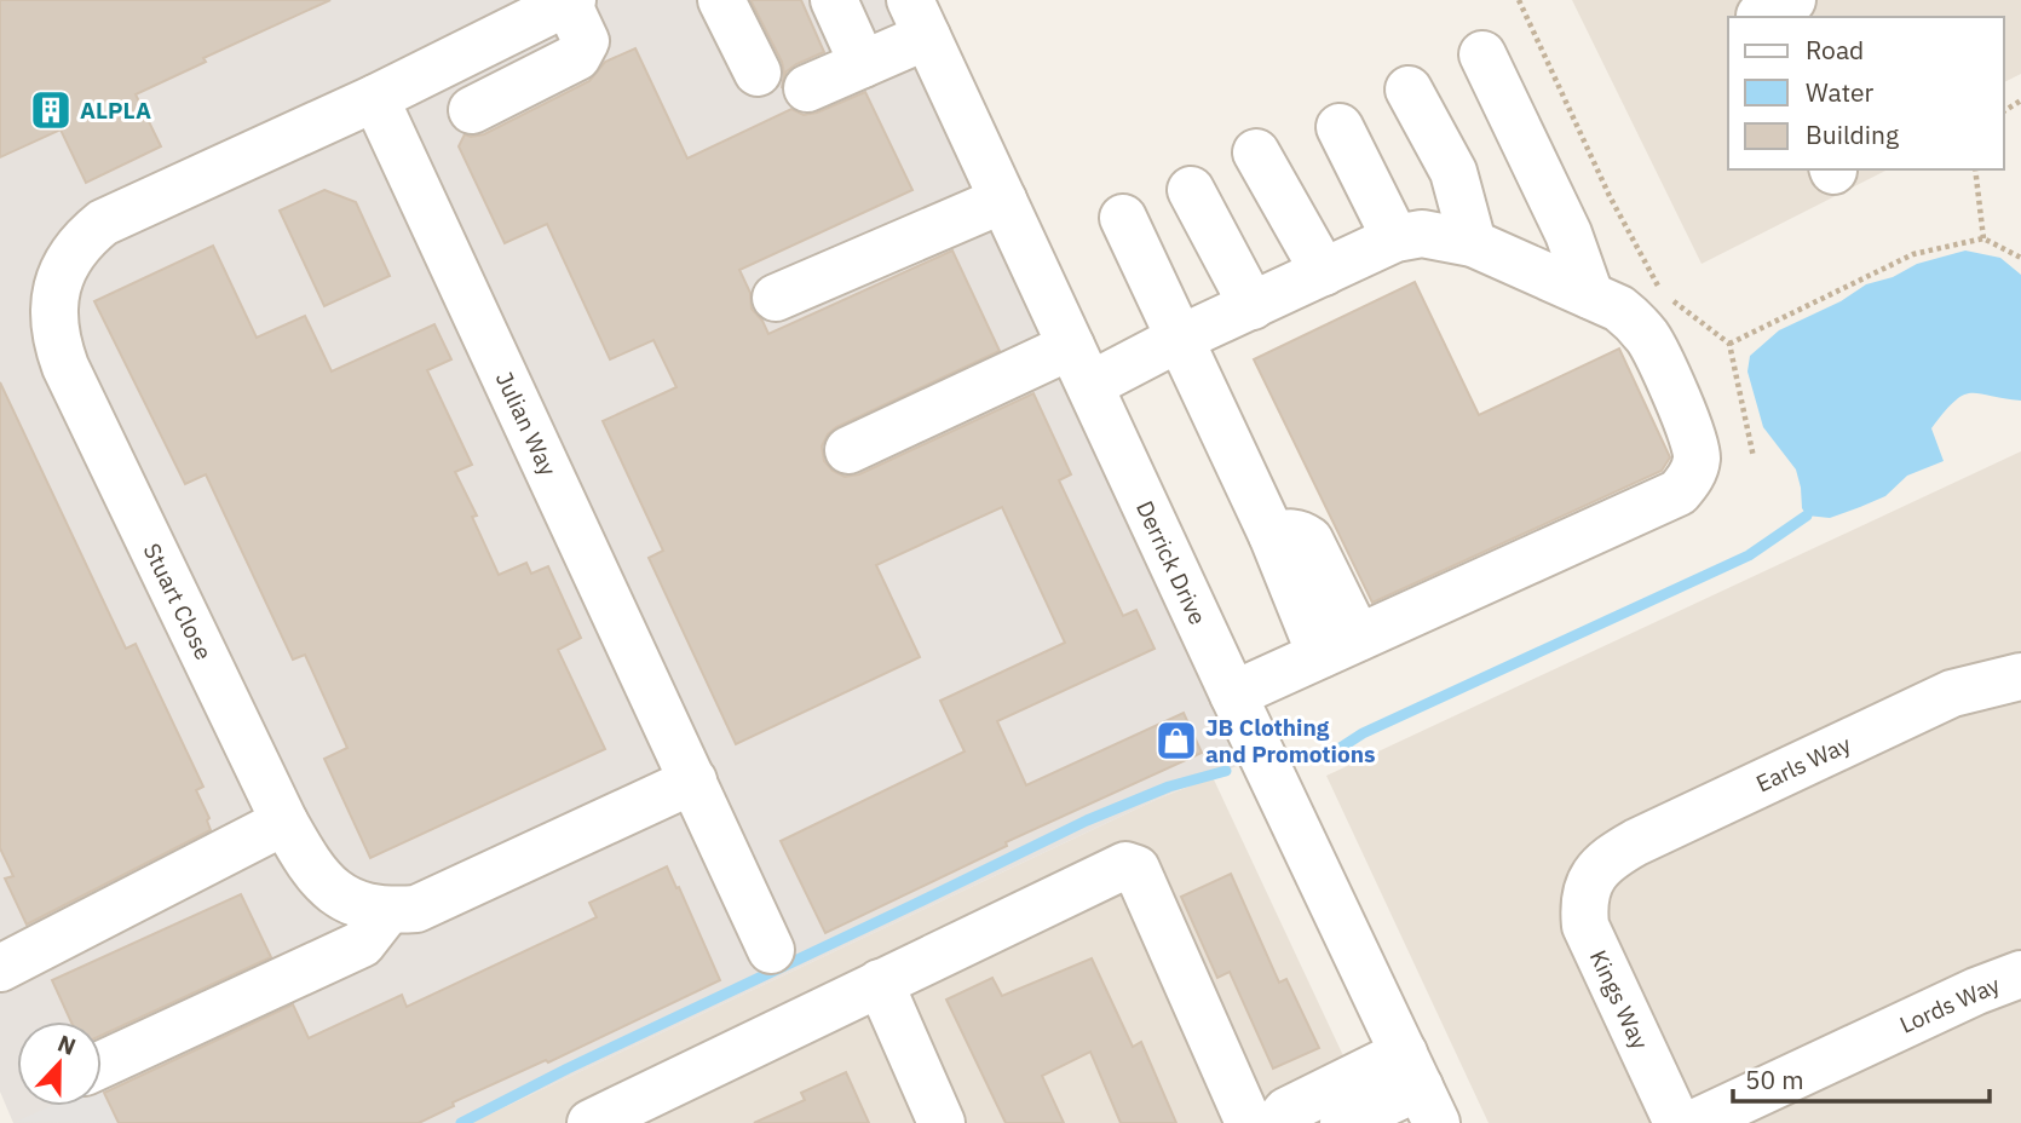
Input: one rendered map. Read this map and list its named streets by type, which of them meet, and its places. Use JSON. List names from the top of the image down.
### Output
{
  "streets": {
    "street": [
      "Julian Way",
      "Derrick Drive",
      "Stuart Close",
      "Earls Way",
      "Kings Way",
      "Lords Way"
    ]
  },
  "crossings": [
    ["Julian Way", "Stuart Close"],
    ["Earls Way", "Kings Way"]
  ],
  "places": {
    "building": ["ALPLA"],
    "shop": ["JB Clothing and Promotions"]
  },
  "legend": ["Road", "Water", "Building"],
  "scale_bar": "50 m",
  "north": "top"
}
